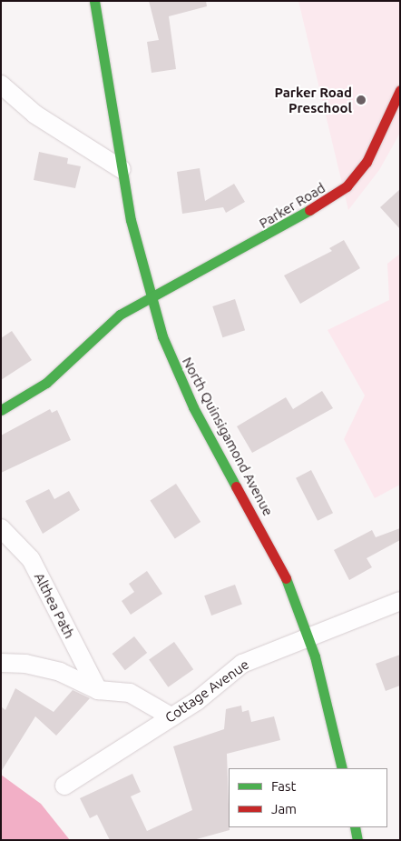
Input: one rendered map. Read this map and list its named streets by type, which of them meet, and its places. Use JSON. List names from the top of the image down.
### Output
{
  "streets": {
    "main road": ["Parker Road", "North Quinsigamond Avenue"],
    "street": ["Althea Path", "Cottage Avenue"]
  },
  "crossings": [
    ["Parker Road", "North Quinsigamond Avenue"],
    ["North Quinsigamond Avenue", "Cottage Avenue"]
  ],
  "places": ["Parker Road Preschool"],
  "legend": ["Fast", "Jam"]
}
